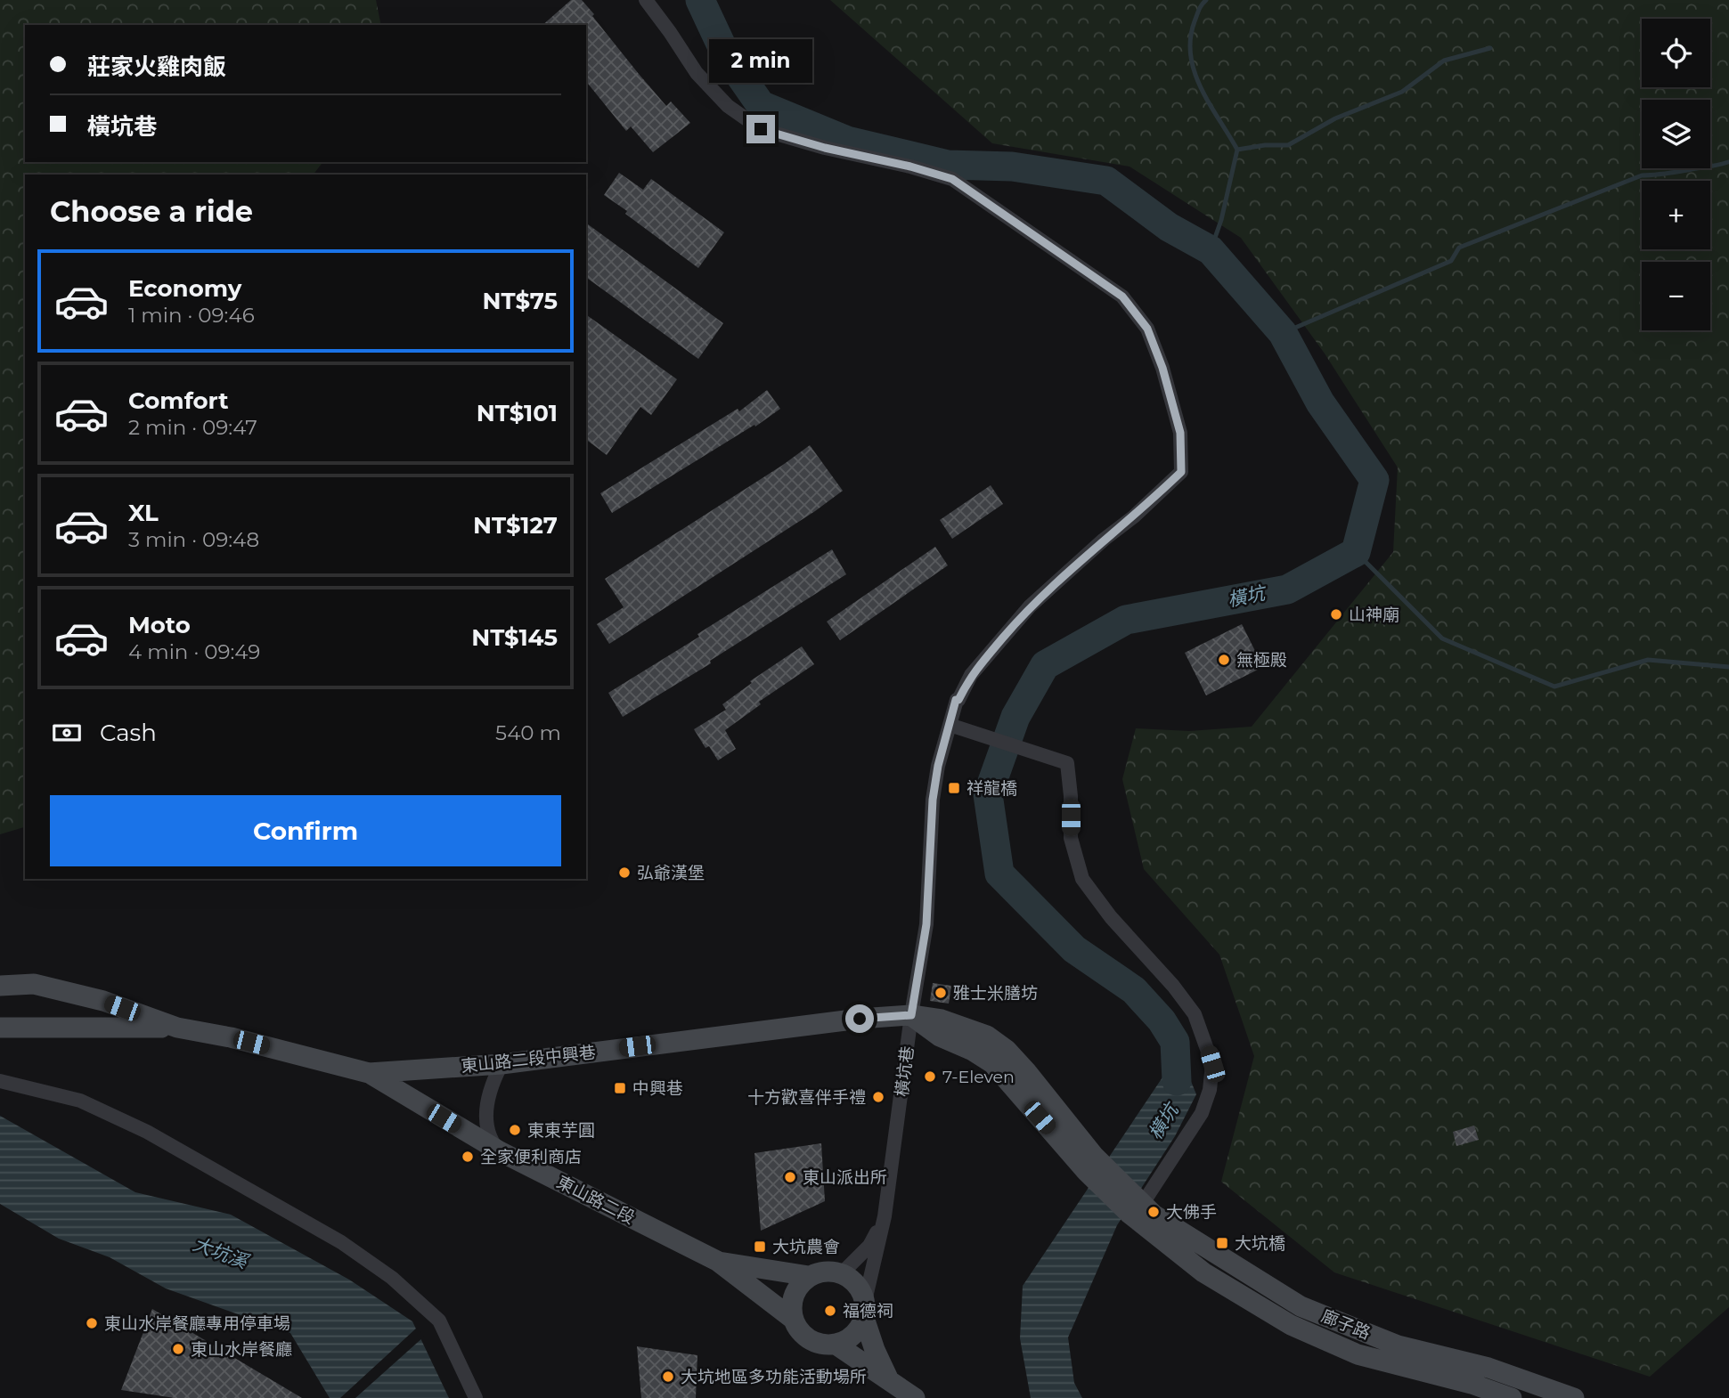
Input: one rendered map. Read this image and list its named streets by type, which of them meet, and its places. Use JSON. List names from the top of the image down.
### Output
{
  "streets": {
    "main road": ["東山路二段中興巷", "東山路二段", "廍子路"],
    "street": ["橫坑巷"]
  },
  "crossings": [
    ["東山路二段中興巷", "橫坑巷"],
    ["東山路二段中興巷", "東山路二段"],
    ["橫坑巷", "東山路二段"]
  ],
  "water": ["橫坑", "大坑溪"],
  "places": {
    "other": [
      "山神廟",
      "無極殿",
      "弘爺漢堡",
      "雅士米膳坊",
      "7-Eleven",
      "十方歡喜伴手禮",
      "東東芋圓",
      "全家便利商店",
      "東山派出所",
      "大佛手",
      "福德祠",
      "東山水岸餐廳專用停車場",
      "東山水岸餐廳",
      "大坑地區多功能活動場所"
    ],
    "transit": [
      "祥龍橋",
      "中興巷",
      "大坑橋",
      "大坑農會"
    ]
  },
  "page": {
    "map_buttons": ["+", "−"],
    "banner": ["莊家火雞肉飯", "橫坑巷"],
    "bubble": "2 min",
    "heading": "Choose a ride",
    "list": [
      {
        "name": "Economy",
        "note": "1 min · 09:46",
        "value": "NT$75"
      },
      {
        "name": "Comfort",
        "note": "2 min · 09:47",
        "value": "NT$101"
      },
      {
        "name": "XL",
        "note": "3 min · 09:48",
        "value": "NT$127"
      },
      {
        "name": "Moto",
        "note": "4 min · 09:49",
        "value": "NT$145"
      }
    ],
    "pay": ["Cash", "540 m"],
    "buttons": "Confirm"
  }
}
